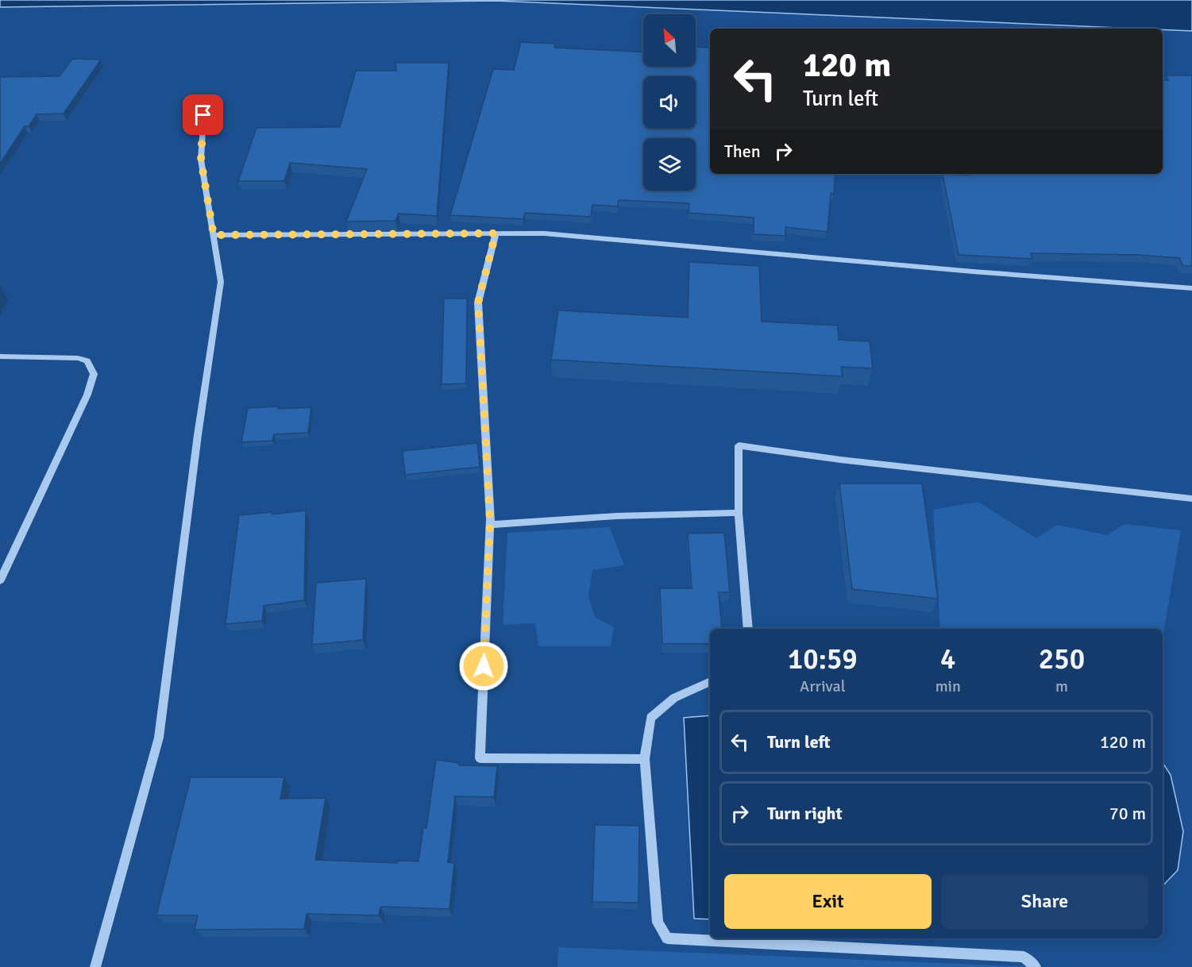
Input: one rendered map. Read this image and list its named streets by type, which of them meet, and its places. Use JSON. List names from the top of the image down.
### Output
{
  "north": "top left",
  "page": {
    "turn": ["120 m", "Turn left"],
    "then": "Then",
    "eta": [
      "10:59",
      "Arrival",
      "4",
      "min",
      "250",
      "m"
    ],
    "list": [
      {
        "name": "Turn left",
        "value": "120 m"
      },
      {
        "name": "Turn right",
        "value": "70 m"
      }
    ],
    "buttons": ["Exit", "Share"]
  }
}
